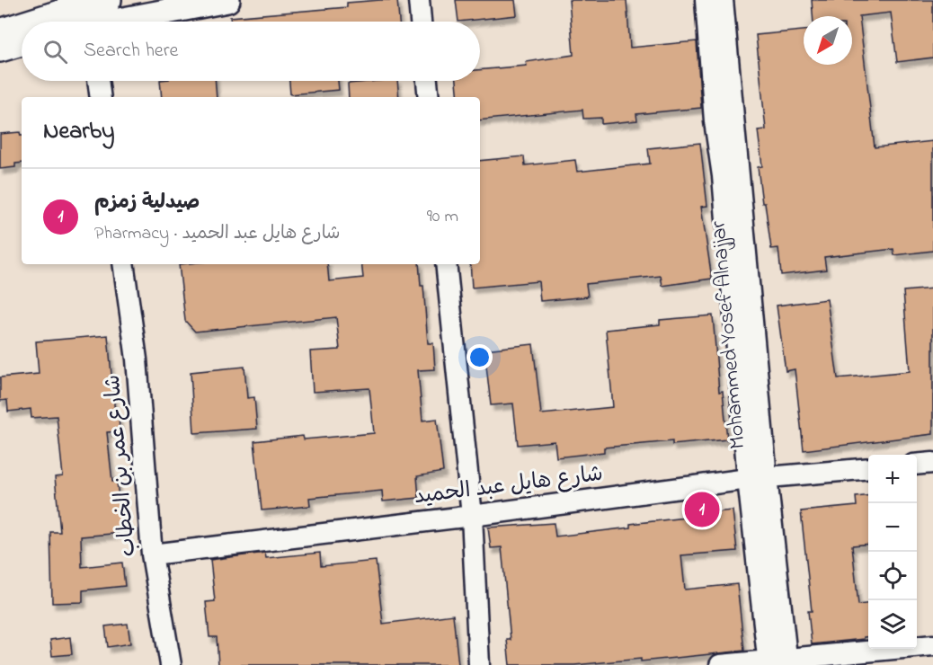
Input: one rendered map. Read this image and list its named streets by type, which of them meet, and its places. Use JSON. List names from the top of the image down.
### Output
{
  "streets": {
    "street": ["Mohammed Yosef Alnajjar", "شارع عمر بن الخطاب", "شارع هايل عبد الحميد"]
  },
  "crossings": [
    ["Mohammed Yosef Alnajjar", "شارع هايل عبد الحميد"],
    ["شارع عمر بن الخطاب", "شارع هايل عبد الحميد"]
  ],
  "north": "bottom left",
  "page": {
    "search": "Search here",
    "heading": "Nearby",
    "list": [
      {
        "mark": "1",
        "name": "صيدلية زمزم",
        "note": "Pharmacy · شارع هايل عبد الحميد",
        "value": "90 m"
      }
    ],
    "map_buttons": ["+", "−"],
    "pins": "1"
  }
}
